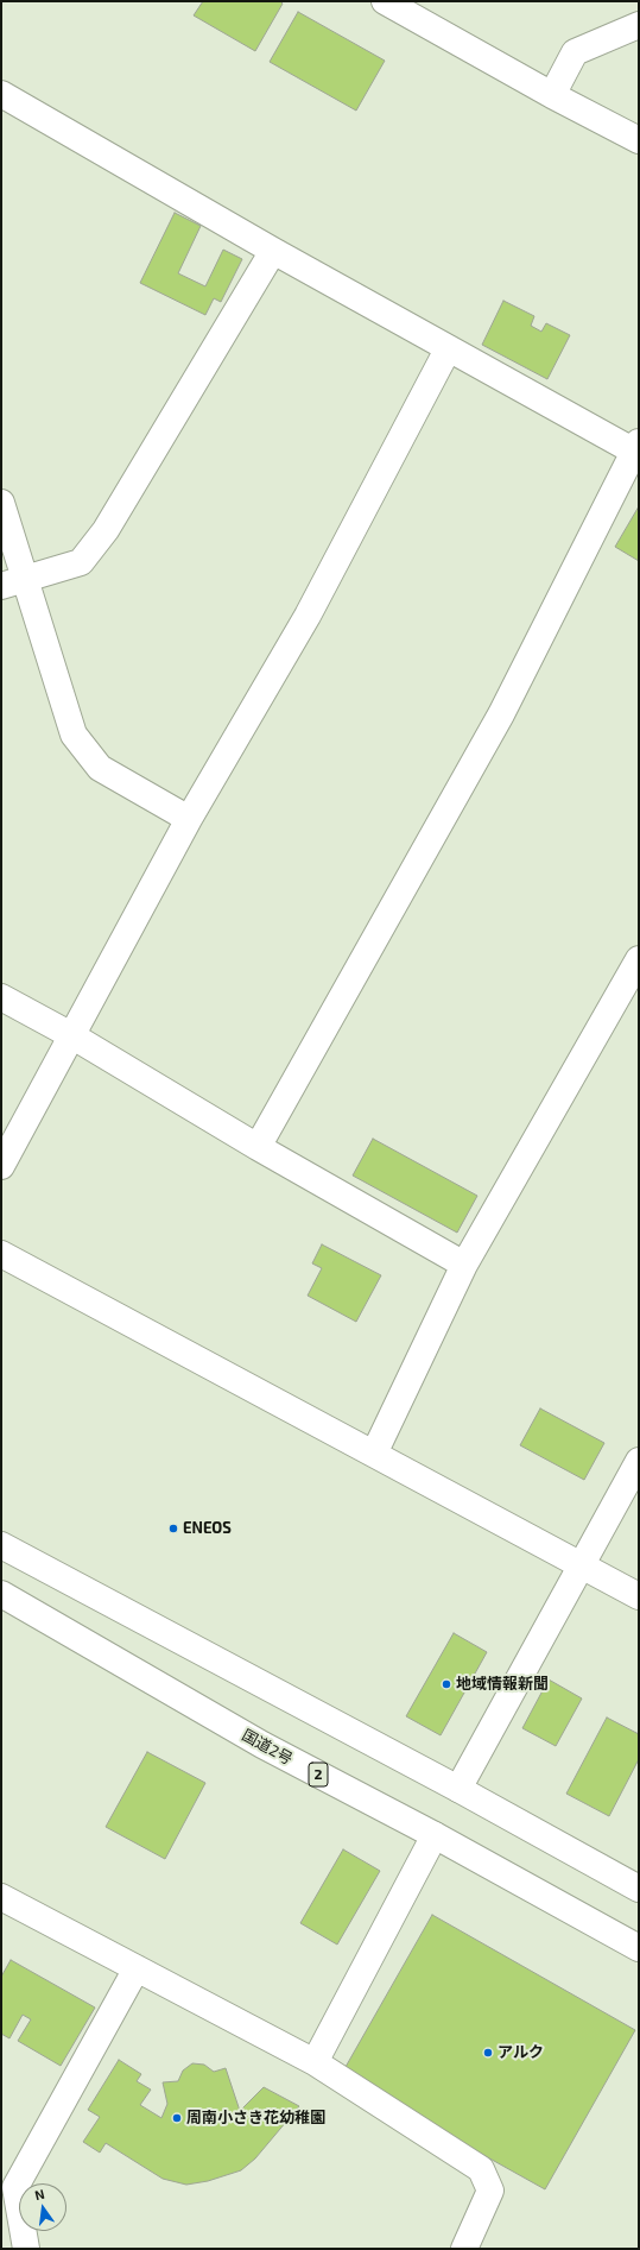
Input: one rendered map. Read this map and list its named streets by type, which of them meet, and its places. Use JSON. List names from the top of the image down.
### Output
{
  "streets": {
    "main road": ["国道2号", "2"]
  },
  "places": [
    "ENEOS",
    "地域情報新聞",
    "アルク",
    "周南小さき花幼稚園"
  ],
  "north": "top"
}
